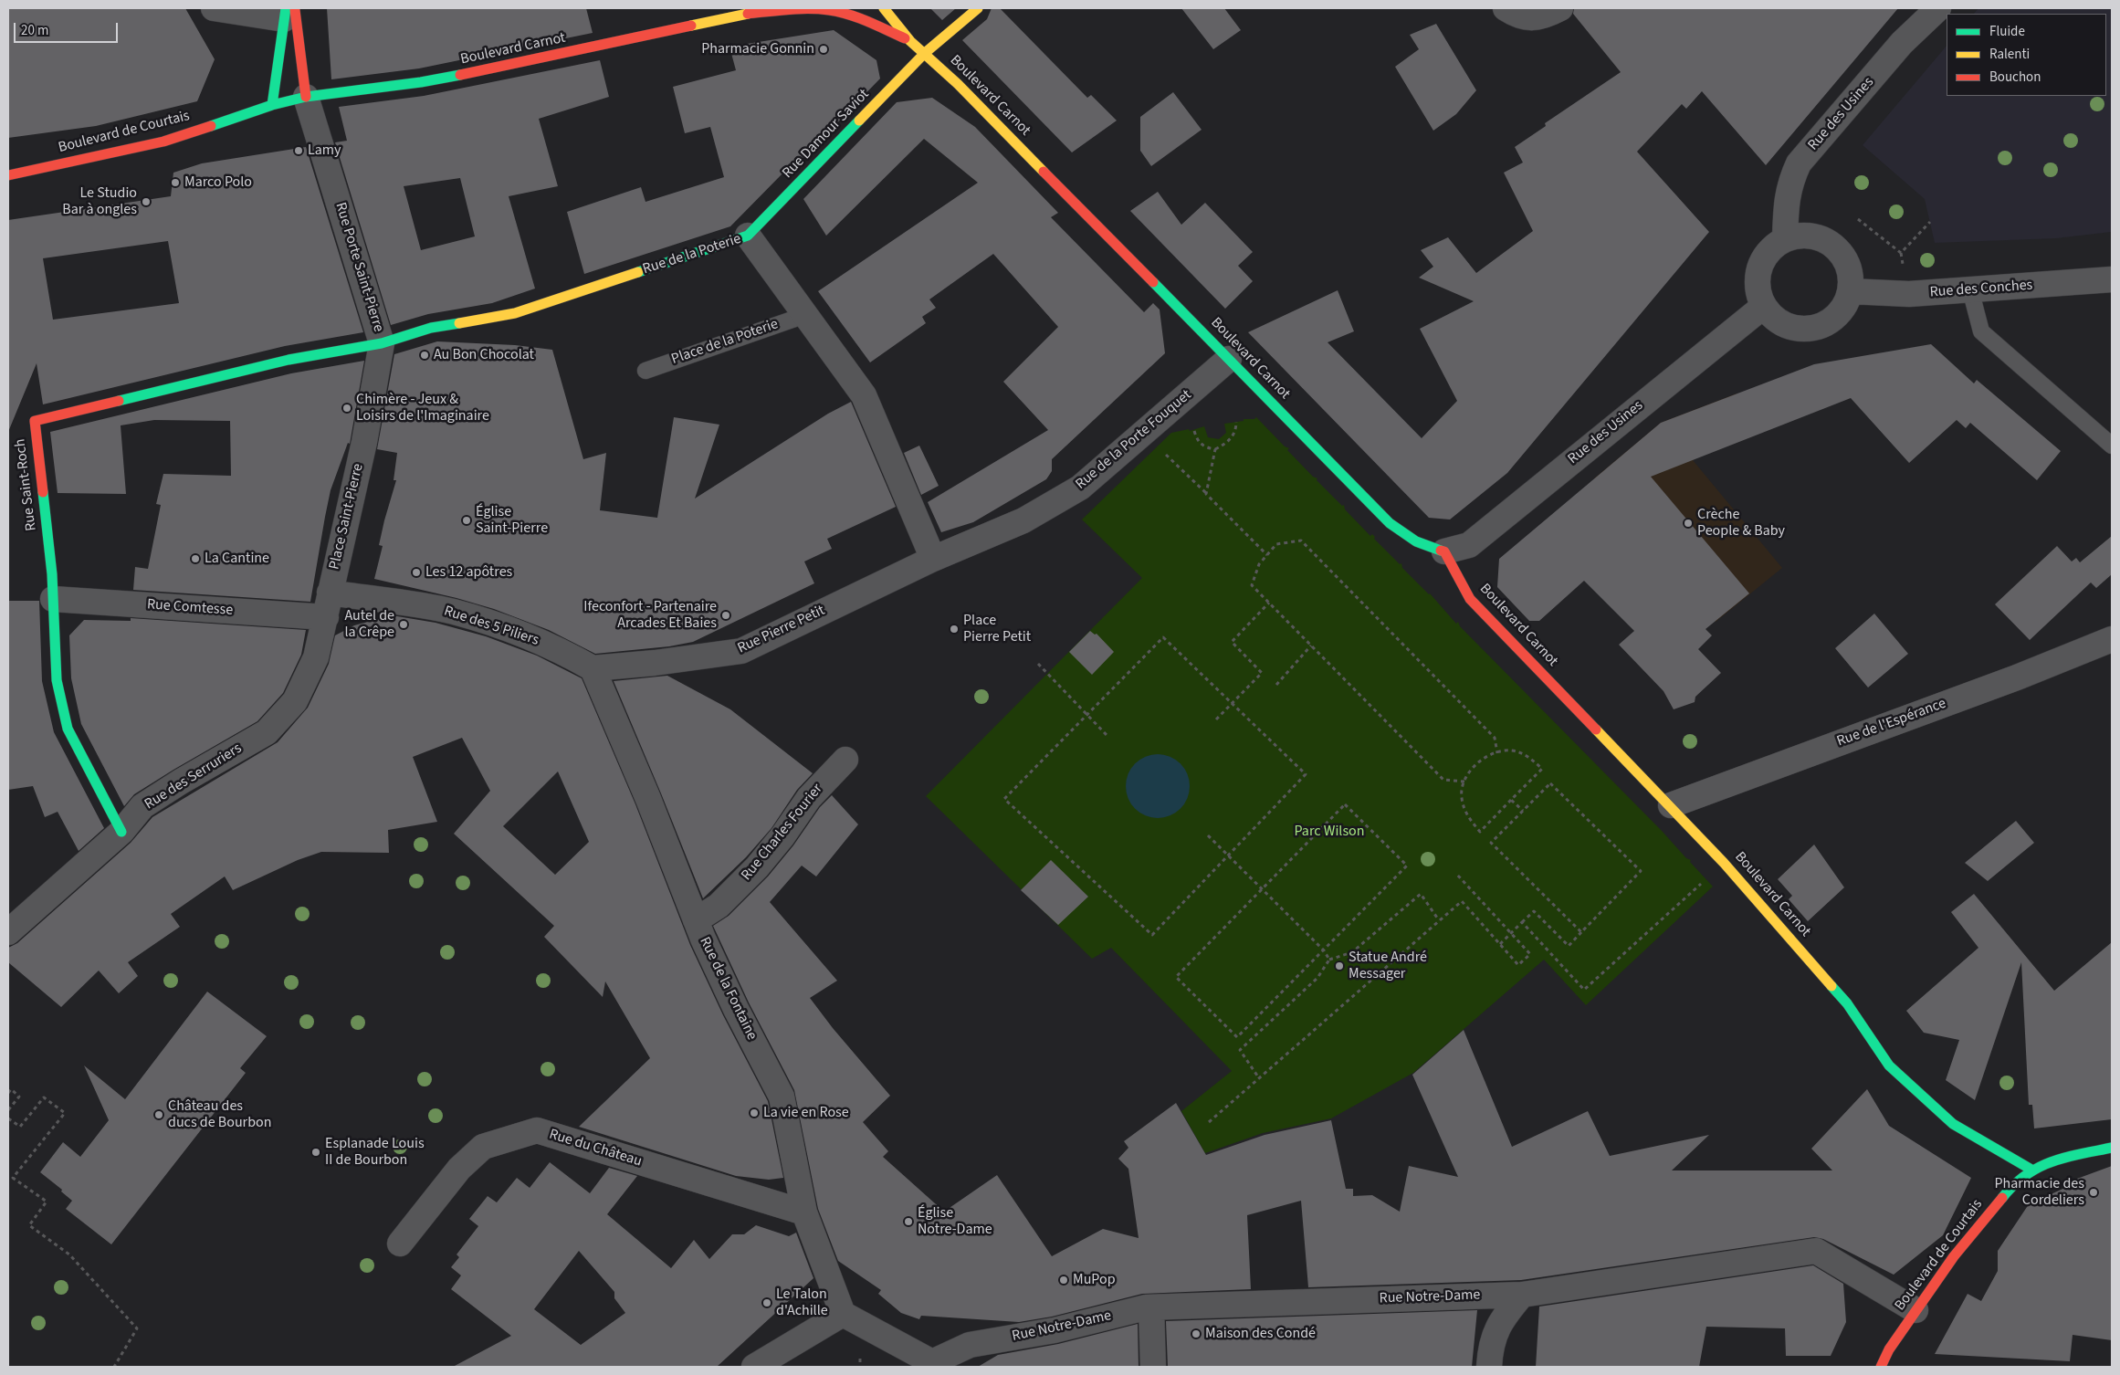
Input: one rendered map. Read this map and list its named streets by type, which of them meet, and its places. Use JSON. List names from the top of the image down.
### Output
{
  "streets": {
    "street": [
      "Boulevard Carnot",
      "Rue des Usines",
      "Boulevard de Courtais",
      "Rue Damour Saviot",
      "Rue de la Poterie",
      "Rue Porte Saint-Pierre",
      "Rue des Conches",
      "Rue de la Porte Fouquet",
      "Rue Saint-Roch",
      "Place Saint-Pierre",
      "Rue Comtesse",
      "Rue des 5 Piliers",
      "Rue Pierre Petit",
      "Rue de l'Espérance",
      "Rue des Serruriers",
      "Rue Charles Fourier",
      "Rue de la Fontaine",
      "Rue du Château",
      "Rue Notre-Dame"
    ],
    "lane": ["Place de la Poterie"]
  },
  "crossings": [
    ["Boulevard Carnot", "Rue des Usines"],
    ["Boulevard Carnot", "Boulevard de Courtais"],
    ["Boulevard Carnot", "Rue Damour Saviot"],
    ["Boulevard Carnot", "Rue Porte Saint-Pierre"],
    ["Boulevard Carnot", "Rue de la Porte Fouquet"],
    ["Boulevard Carnot", "Rue de l'Espérance"],
    ["Rue des Usines", "Rue des Conches"],
    ["Boulevard de Courtais", "Rue Notre-Dame"],
    ["Rue Damour Saviot", "Rue de la Poterie"],
    ["Rue de la Poterie", "Rue Porte Saint-Pierre"],
    ["Rue de la Poterie", "Place de la Poterie"],
    ["Rue de la Poterie", "Rue de la Porte Fouquet"],
    ["Rue de la Poterie", "Rue Saint-Roch"],
    ["Rue de la Poterie", "Rue Pierre Petit"],
    ["Rue Porte Saint-Pierre", "Rue Saint-Roch"],
    ["Rue Porte Saint-Pierre", "Place Saint-Pierre"],
    ["Rue de la Porte Fouquet", "Rue Pierre Petit"],
    ["Rue Saint-Roch", "Rue Comtesse"],
    ["Rue Saint-Roch", "Rue des Serruriers"],
    ["Place Saint-Pierre", "Rue des 5 Piliers"],
    ["Place Saint-Pierre", "Rue des Serruriers"],
    ["Rue Comtesse", "Rue des Serruriers"],
    ["Rue des 5 Piliers", "Rue Pierre Petit"],
    ["Rue des 5 Piliers", "Rue des Serruriers"],
    ["Rue des 5 Piliers", "Rue de la Fontaine"],
    ["Rue Pierre Petit", "Rue de la Fontaine"],
    ["Rue Charles Fourier", "Rue de la Fontaine"],
    ["Rue de la Fontaine", "Rue du Château"]
  ],
  "parks": ["Parc Wilson"],
  "places": [
    "Pharmacie Gonnin",
    "Lamy",
    "Marco Polo",
    "Le Studio Bar à ongles",
    "Au Bon Chocolat",
    "Chimère - Jeux & Loisirs de l'Imaginaire",
    "Église Saint-Pierre",
    "Crèche People & Baby",
    "La Cantine",
    "Les 12 apôtres",
    "Ifeconfort - Partenaire Arcades Et Baies",
    "Autel de la Crêpe",
    "Place Pierre Petit",
    "Statue André Messager",
    "La vie en Rose",
    "Château des ducs de Bourbon",
    "Esplanade Louis II de Bourbon",
    "Pharmacie des Cordeliers",
    "Église Notre-Dame",
    "MuPop",
    "Le Talon d'Achille",
    "Maison des Condé"
  ],
  "legend": ["Fluide", "Ralenti", "Bouchon"],
  "scale_bar": "20 m"
}
